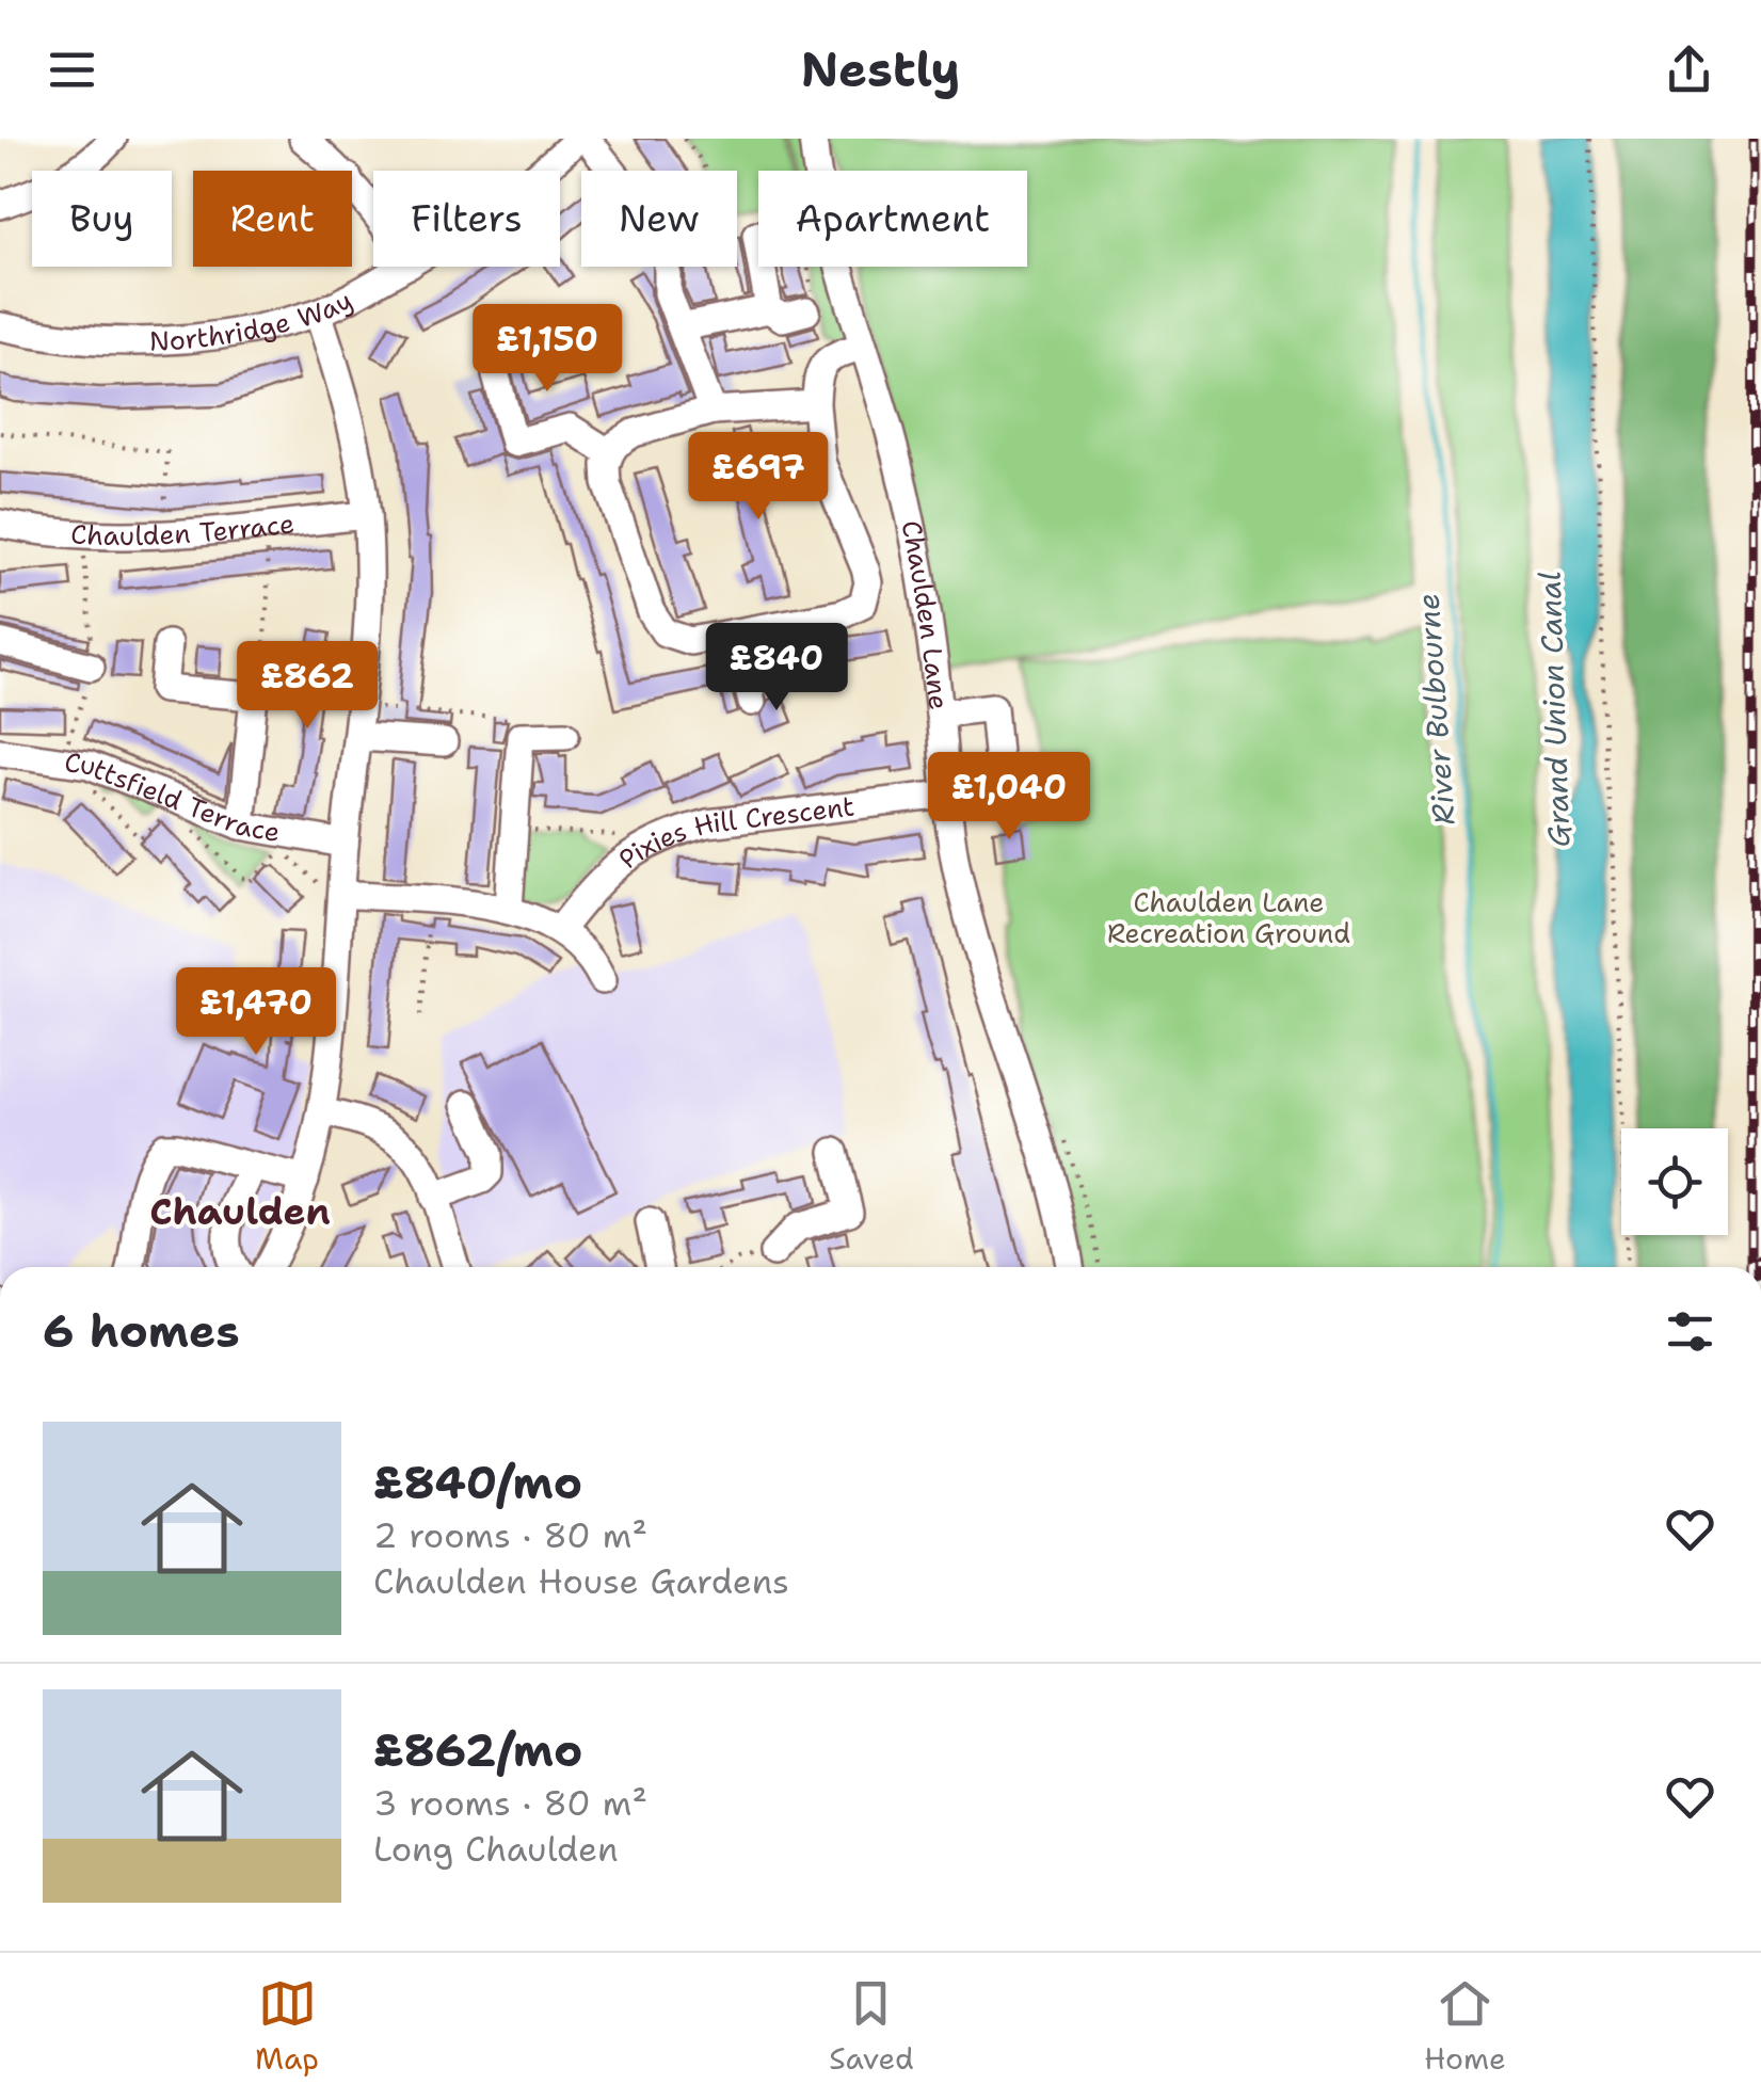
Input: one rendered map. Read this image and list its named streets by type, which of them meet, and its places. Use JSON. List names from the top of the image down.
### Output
{
  "streets": {
    "street": [
      "Northridge Way",
      "Chaulden Terrace",
      "Chaulden Lane",
      "Cuttsfield Terrace",
      "Pixies Hill Crescent"
    ]
  },
  "crossings": [
    ["Chaulden Lane", "Pixies Hill Crescent"]
  ],
  "districts": ["Chaulden"],
  "water": ["River Bulbourne", "Grand Union Canal"],
  "parks": ["Chaulden Lane Recreation Ground"],
  "page": {
    "header": "Nestly",
    "chip": [
      "Buy",
      "Rent",
      "Filters",
      "New",
      "Apartment"
    ],
    "price": [
      "£1,150",
      "£697",
      "£840",
      "£862",
      "£1,040",
      "£1,470"
    ],
    "heading": "6 homes",
    "list": [
      {
        "name": "£840/mo",
        "note": "2 rooms · 80 m² · Chaulden House Gardens"
      },
      {
        "name": "£862/mo",
        "note": "3 rooms · 80 m² · Long Chaulden"
      }
    ],
    "tabs": ["Map", "Saved", "Home"]
  }
}
